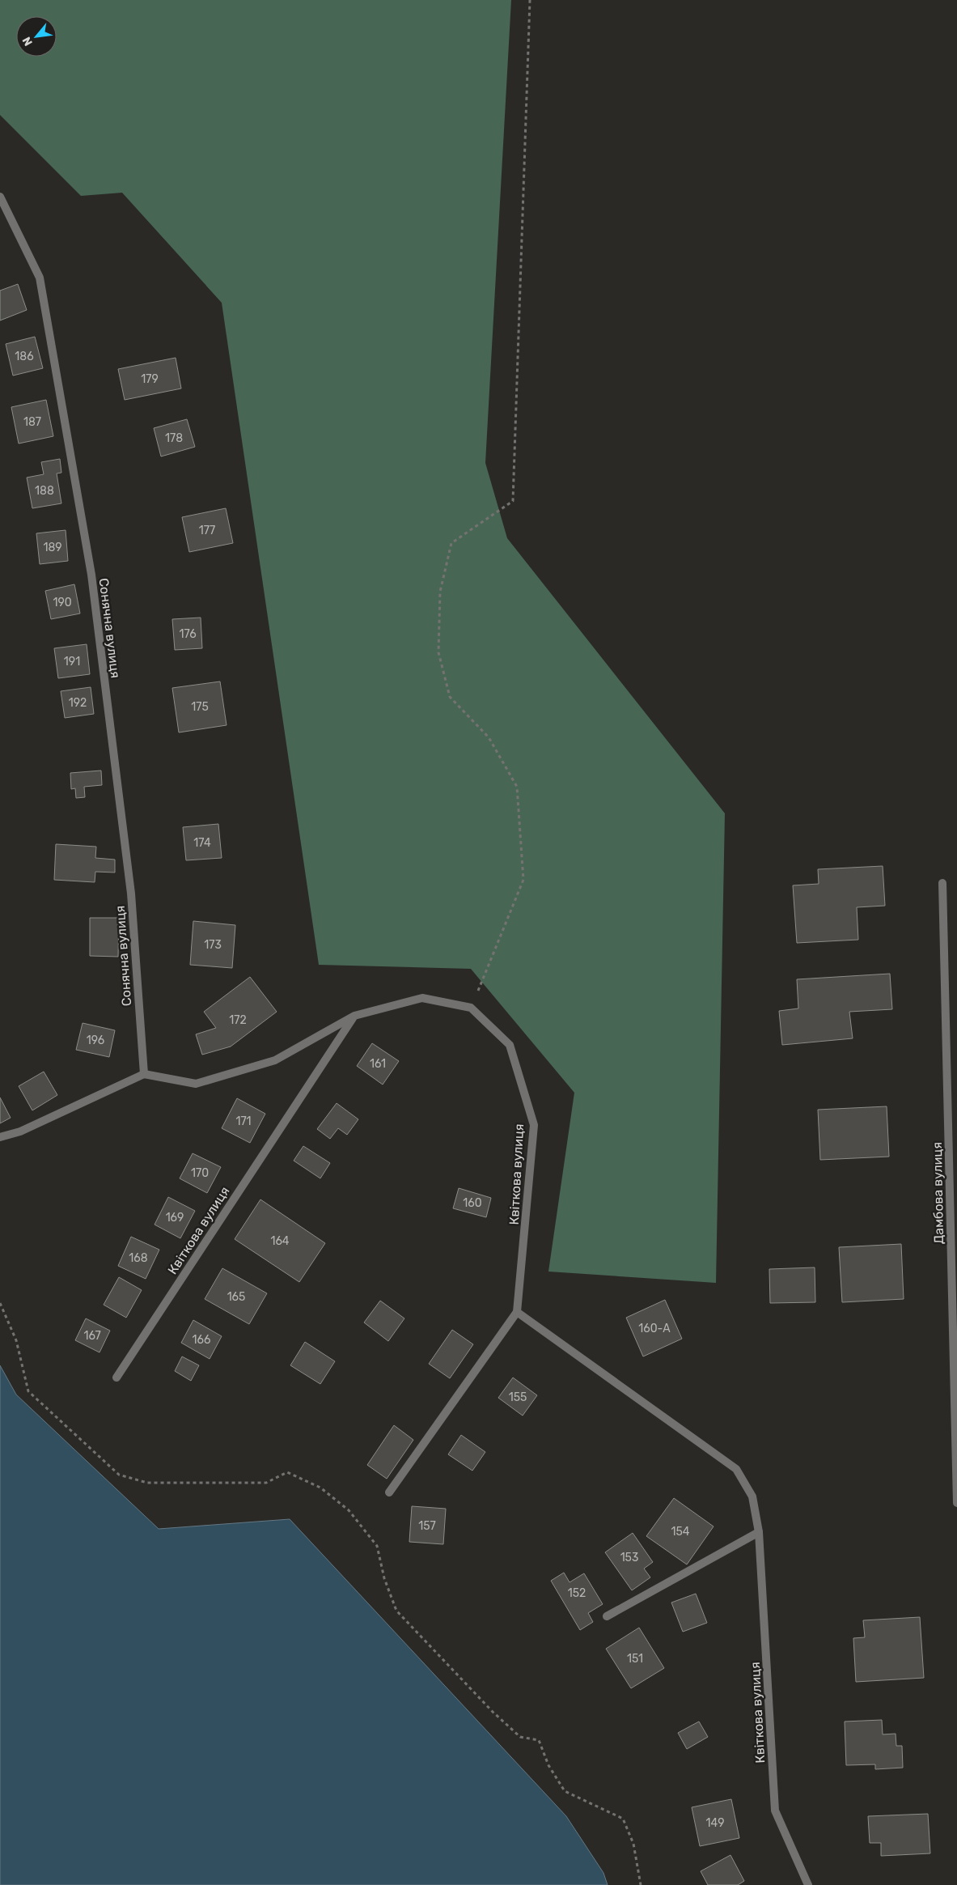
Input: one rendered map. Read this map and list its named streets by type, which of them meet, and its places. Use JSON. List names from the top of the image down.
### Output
{
  "streets": {
    "street": ["Сонячна вулиця", "Квіткова вулиця", "Дамбова вулиця"]
  },
  "house_numbers": [
    "186",
    "179",
    "187",
    "178",
    "188",
    "177",
    "189",
    "190",
    "176",
    "191",
    "192",
    "175",
    "174",
    "173",
    "172",
    "196",
    "161",
    "171",
    "170",
    "160",
    "169",
    "164",
    "168",
    "165",
    "160-А",
    "167",
    "166",
    "155",
    "157",
    "154",
    "153",
    "152",
    "151",
    "149"
  ],
  "north": "bottom left"
}
